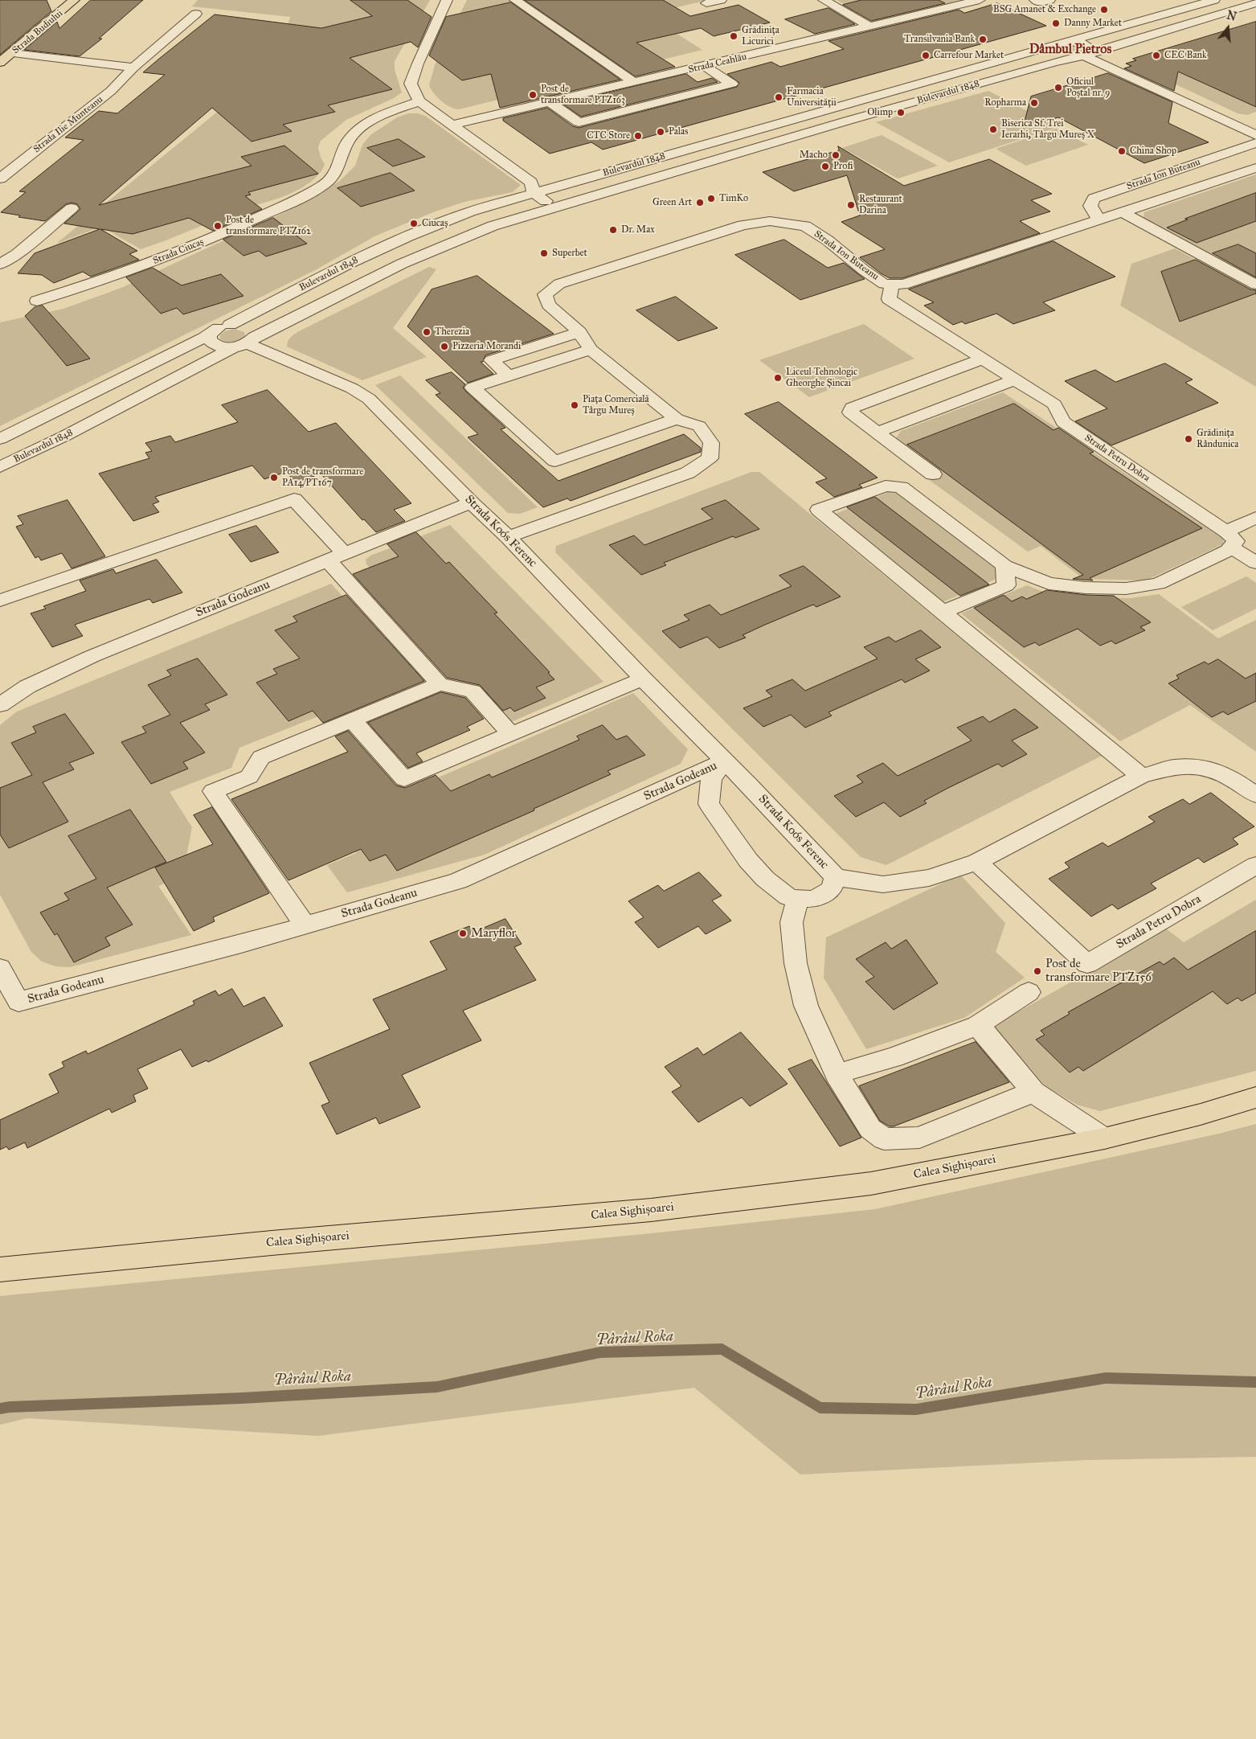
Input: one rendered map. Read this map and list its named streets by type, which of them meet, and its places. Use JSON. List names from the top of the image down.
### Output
{
  "streets": {
    "main road": ["Strada Budiului", "Calea Sighișoarei"],
    "street": [
      "Strada Ceahlău",
      "Bulevardul 1848",
      "Strada Ilie Munteanu",
      "Strada Ion Buteanu",
      "Strada Ciucaș",
      "Strada Petru Dobra",
      "Strada Koós Ferenc",
      "Strada Godeanu"
    ]
  },
  "crossings": [
    ["Bulevardul 1848", "Strada Koós Ferenc"],
    ["Strada Ion Buteanu", "Strada Petru Dobra"],
    ["Strada Koós Ferenc", "Strada Godeanu"]
  ],
  "districts": ["Dâmbul Pietros"],
  "water": ["Pârâul Roka"],
  "places": [
    "BSG Amanet & Exchange",
    "Danny Market",
    "Grădinița Licurici",
    "Transilvania Bank",
    "Carrefour Market",
    "CEC Bank",
    "Oficiul Poștal nr. 9",
    "Post de transformare PTZ163",
    "Farmacia Universității",
    "Ropharma",
    "Olimp",
    "Biserica Sf. Trei Ierarhi, Târgu Mureș X",
    "Palas",
    "CTC Store",
    "China Shop",
    "Macho",
    "Profi",
    "TimKo",
    "Green Art",
    "Restaurant Darina",
    "Ciucaș",
    "Post de transformare PTZ162",
    "Dr. Max",
    "Superbet",
    "Therezia",
    "Pizzeria Morandi",
    "Liceul Tehnologic Gheorghe Șincai",
    "Piața Comercială Târgu Mureș",
    "Grădinița Rândunica",
    "Post de transformare PA14/PT167",
    "Maryflor",
    "Post de transformare PTZ156"
  ],
  "north": "top"
}
